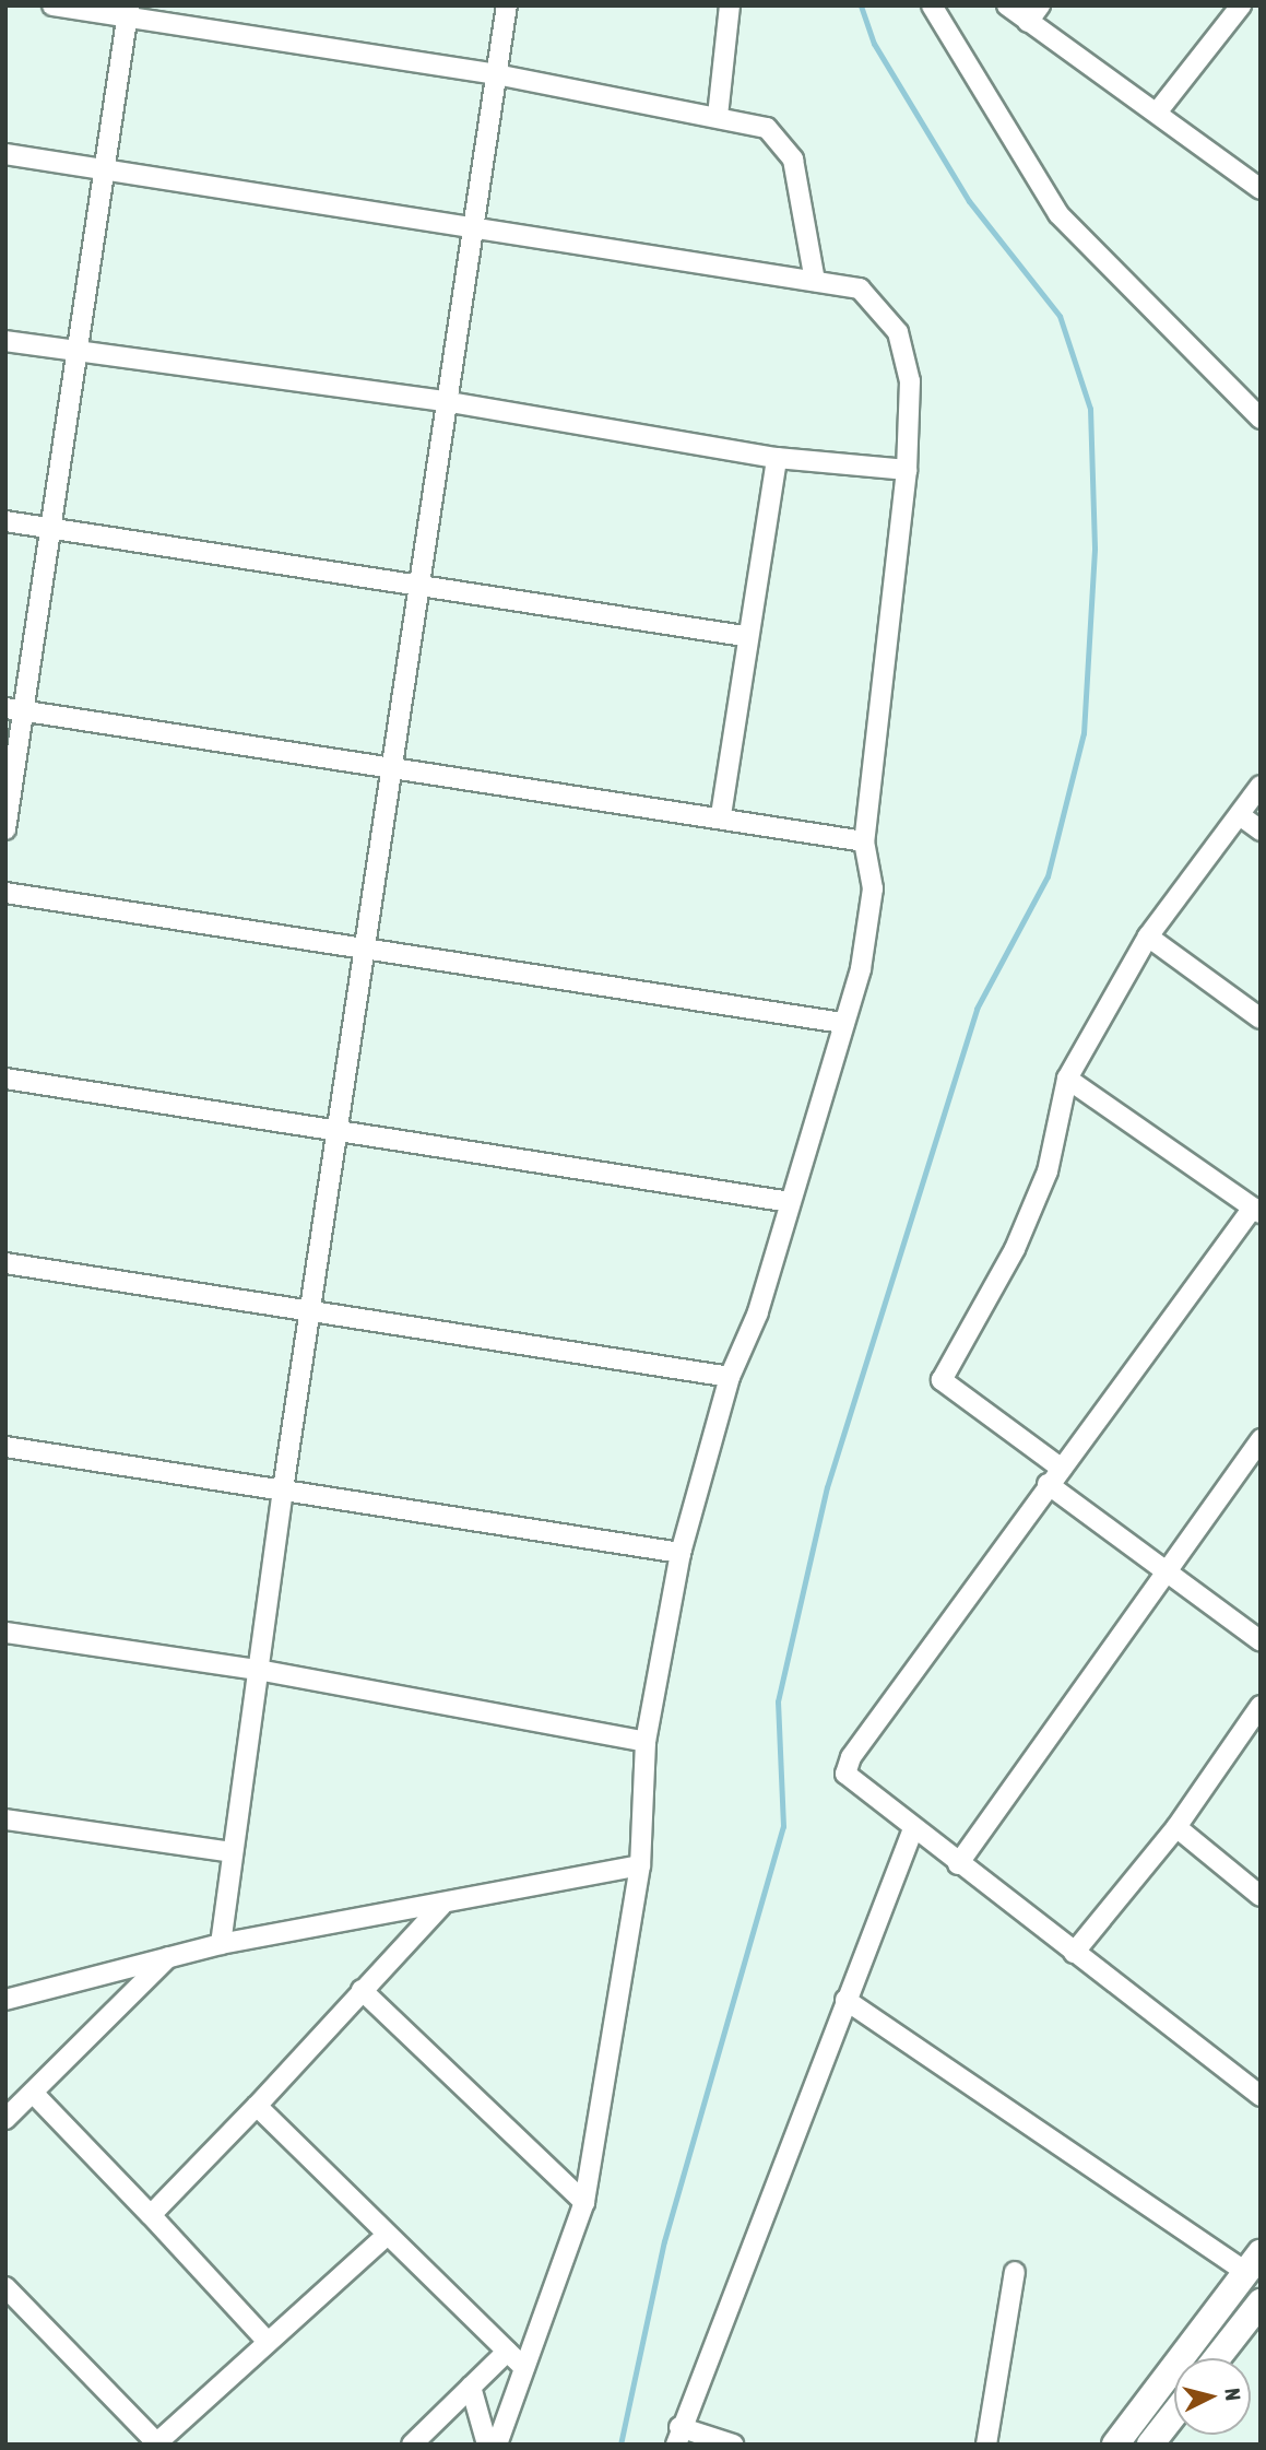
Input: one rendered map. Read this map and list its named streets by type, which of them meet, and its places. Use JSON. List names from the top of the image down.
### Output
{
  "north": "right"
}
